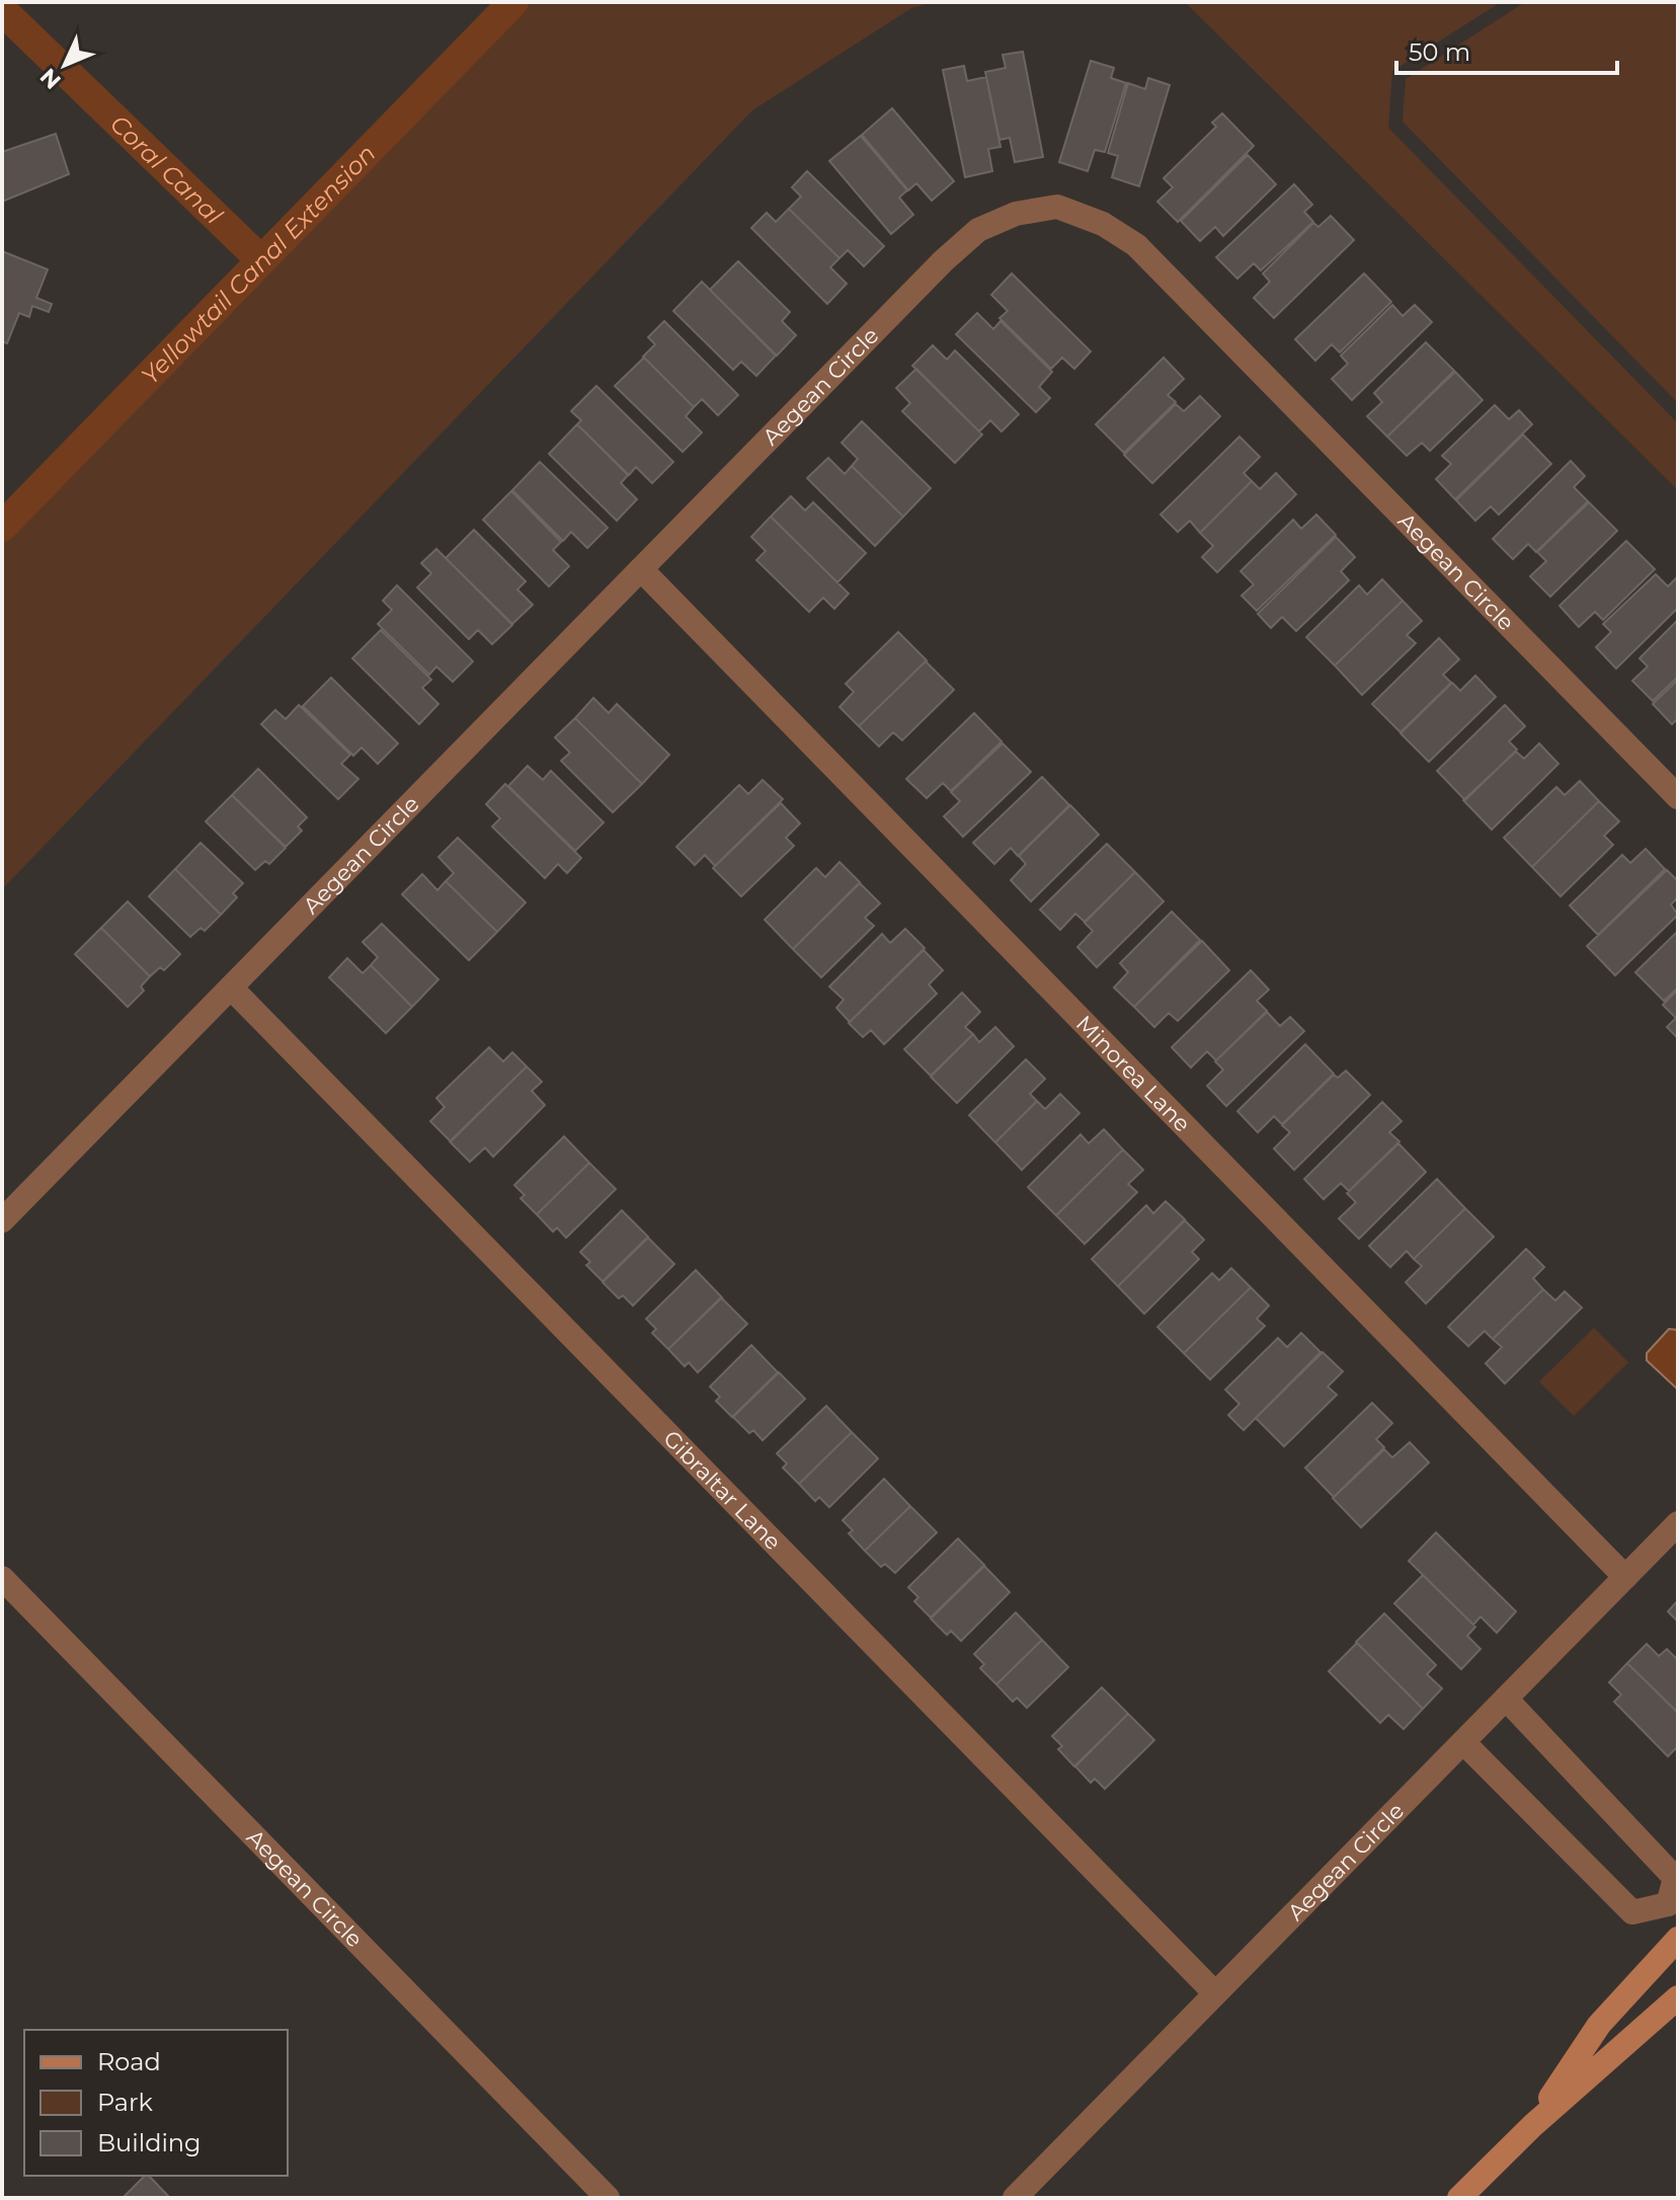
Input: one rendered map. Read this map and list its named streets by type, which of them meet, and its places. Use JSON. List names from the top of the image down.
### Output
{
  "streets": {
    "street": ["Aegean Circle", "Minorea Lane", "Gibraltar Lane"]
  },
  "crossings": [
    ["Aegean Circle", "Minorea Lane"],
    ["Aegean Circle", "Gibraltar Lane"]
  ],
  "water": ["Coral Canal", "Yellowtail Canal Extension"],
  "legend": ["Road", "Park", "Building"],
  "scale_bar": "50 m",
  "north": "bottom left"
}
